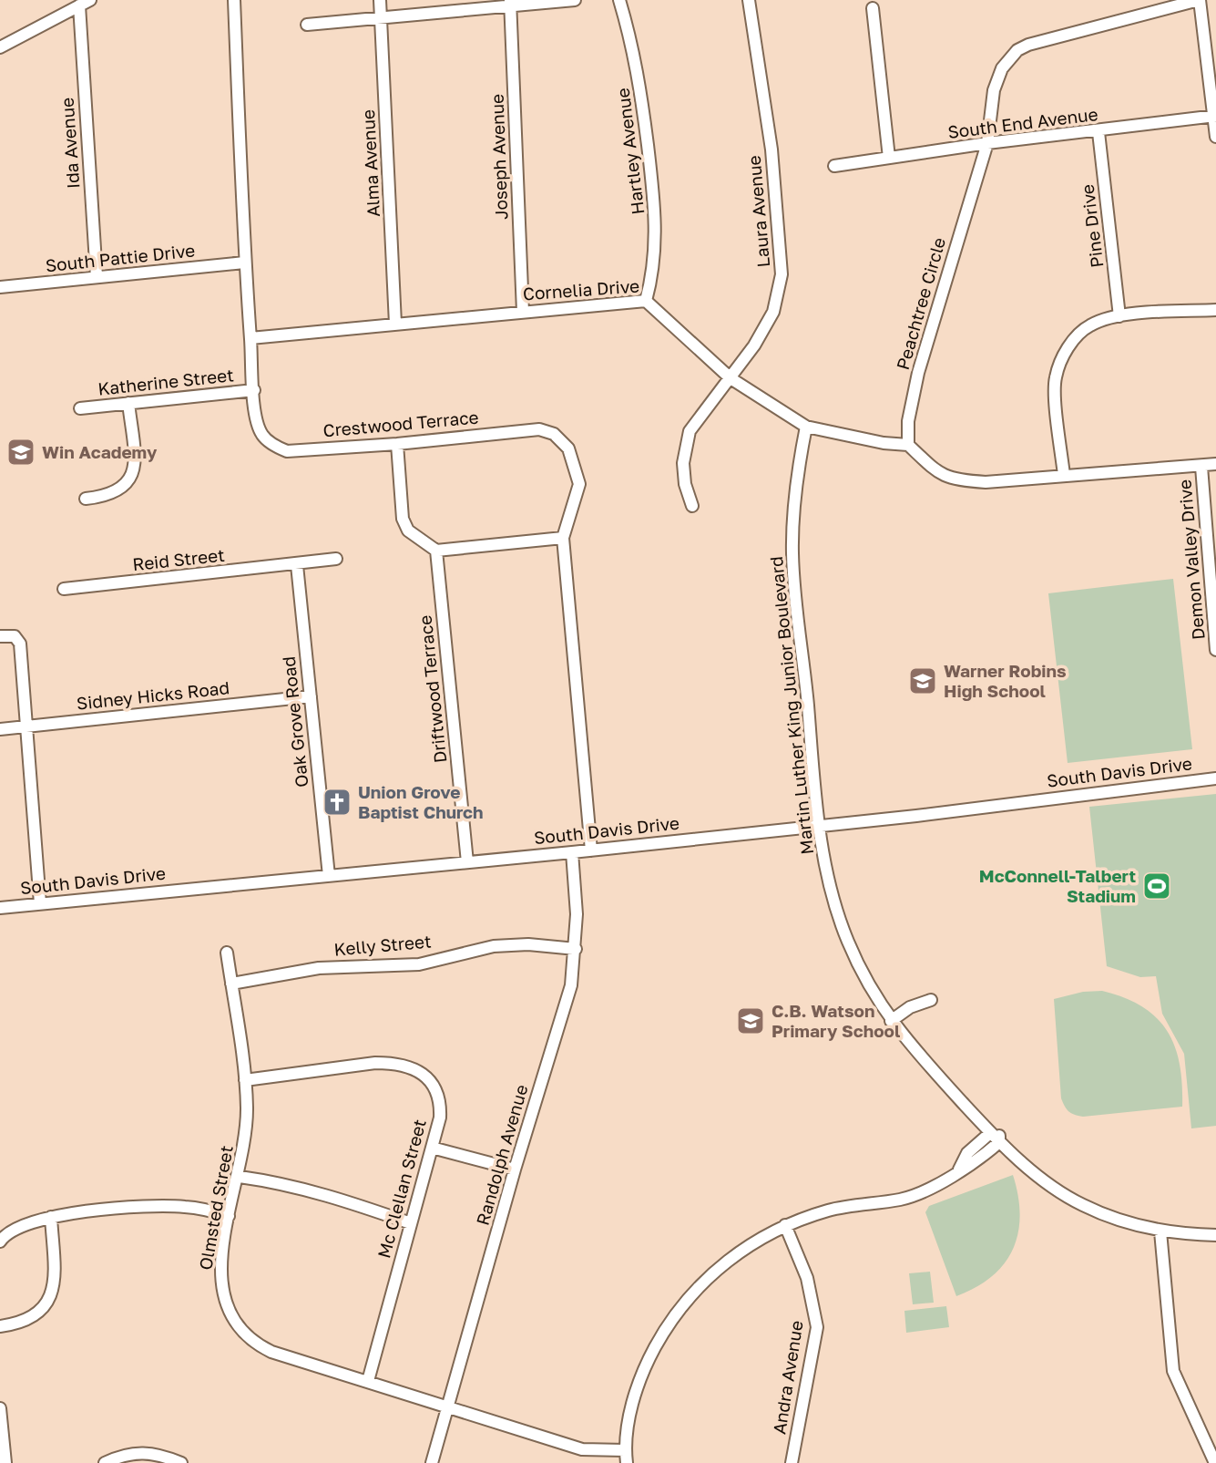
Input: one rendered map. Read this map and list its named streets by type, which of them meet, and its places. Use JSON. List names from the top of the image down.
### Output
{
  "streets": {
    "street": [
      "South End Avenue",
      "Ida Avenue",
      "Hartley Avenue",
      "Joseph Avenue",
      "Alma Avenue",
      "Laura Avenue",
      "Pine Drive",
      "South Pattie Drive",
      "Cornelia Drive",
      "Peachtree Circle",
      "Katherine Street",
      "Crestwood Terrace",
      "Reid Street",
      "Demon Valley Drive",
      "Driftwood Terrace",
      "Sidney Hicks Road",
      "Martin Luther King Junior Boulevard",
      "Oak Grove Road",
      "South Davis Drive",
      "Kelly Street",
      "Randolph Avenue",
      "Mc Clellan Street",
      "Olmsted Street",
      "Andra Avenue"
    ]
  },
  "crossings": [
    ["South End Avenue", "Pine Drive"],
    ["South End Avenue", "Peachtree Circle"],
    ["Ida Avenue", "South Pattie Drive"],
    ["Hartley Avenue", "Cornelia Drive"],
    ["Joseph Avenue", "Cornelia Drive"],
    ["Alma Avenue", "Cornelia Drive"],
    ["Laura Avenue", "Cornelia Drive"],
    ["South Pattie Drive", "Crestwood Terrace"],
    ["Cornelia Drive", "Peachtree Circle"],
    ["Cornelia Drive", "Crestwood Terrace"],
    ["Cornelia Drive", "Martin Luther King Junior Boulevard"],
    ["Katherine Street", "Crestwood Terrace"],
    ["Crestwood Terrace", "South Davis Drive"],
    ["Reid Street", "Oak Grove Road"],
    ["Driftwood Terrace", "South Davis Drive"],
    ["Sidney Hicks Road", "Oak Grove Road"],
    ["Martin Luther King Junior Boulevard", "South Davis Drive"],
    ["Oak Grove Road", "South Davis Drive"],
    ["South Davis Drive", "Randolph Avenue"],
    ["Kelly Street", "Randolph Avenue"],
    ["Kelly Street", "Olmsted Street"],
    ["Randolph Avenue", "Olmsted Street"],
    ["Mc Clellan Street", "Olmsted Street"]
  ],
  "places": {
    "school or university": ["Win Academy", "Warner Robins High School", "C.B. Watson Primary School"],
    "church": ["Union Grove Baptist Church"],
    "sports": ["McConnell-Talbert Stadium"]
  }
}
